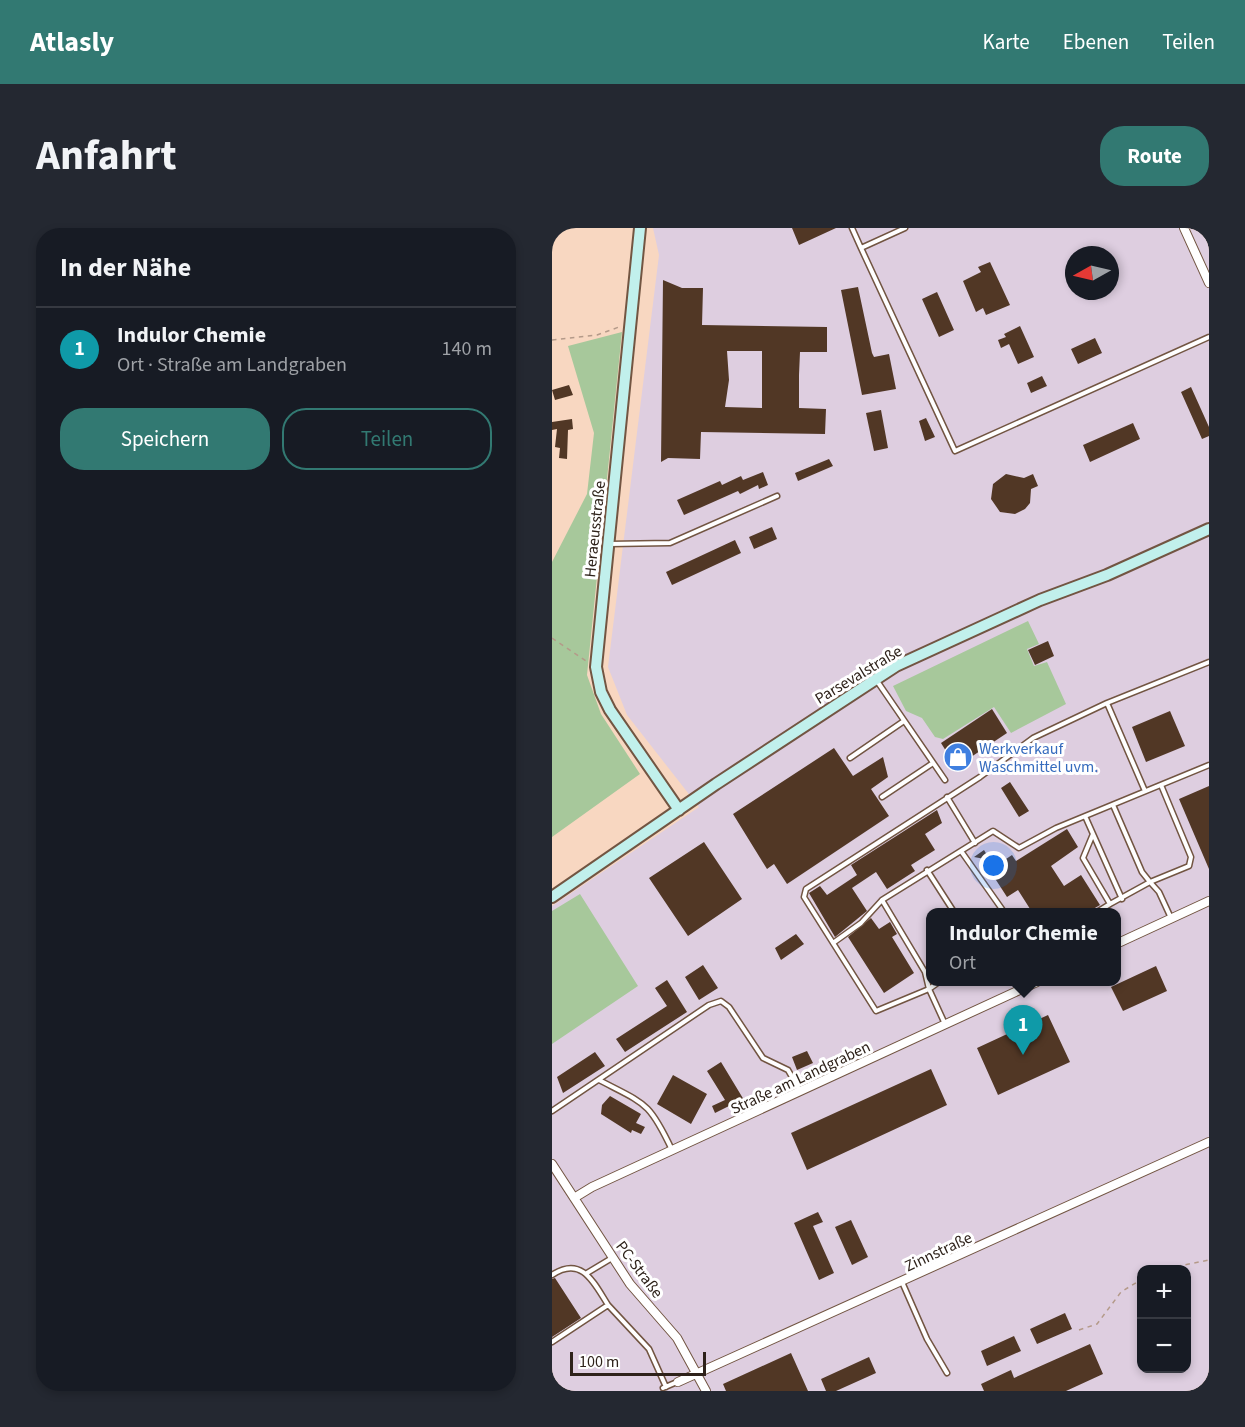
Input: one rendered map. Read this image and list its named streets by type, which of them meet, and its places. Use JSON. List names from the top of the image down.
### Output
{
  "streets": {
    "street": [
      "Heraeusstraße",
      "Parsevalstraße",
      "Straße am Landgraben",
      "Zinnstraße",
      "PC-Straße"
    ]
  },
  "crossings": [
    ["Heraeusstraße", "Parsevalstraße"],
    ["Straße am Landgraben", "PC-Straße"],
    ["Zinnstraße", "PC-Straße"]
  ],
  "places": {
    "shop": ["Werkverkauf Waschmittel uvm."]
  },
  "scale_bar": "100 m",
  "north": "left",
  "page": {
    "header": "Atlasly",
    "nav": ["Karte", "Ebenen", "Teilen"],
    "title": "Anfahrt",
    "buttons": [
      "Route",
      ["Speichern", "Teilen"]
    ],
    "heading": "In der Nähe",
    "list": [
      {
        "mark": "1",
        "name": "Indulor Chemie",
        "note": "Ort · Straße am Landgraben",
        "value": "140 m"
      }
    ],
    "popup": ["Indulor Chemie", "Ort"],
    "pins": "1",
    "map_buttons": ["+", "−"],
    "scale": "100 m"
  }
}
